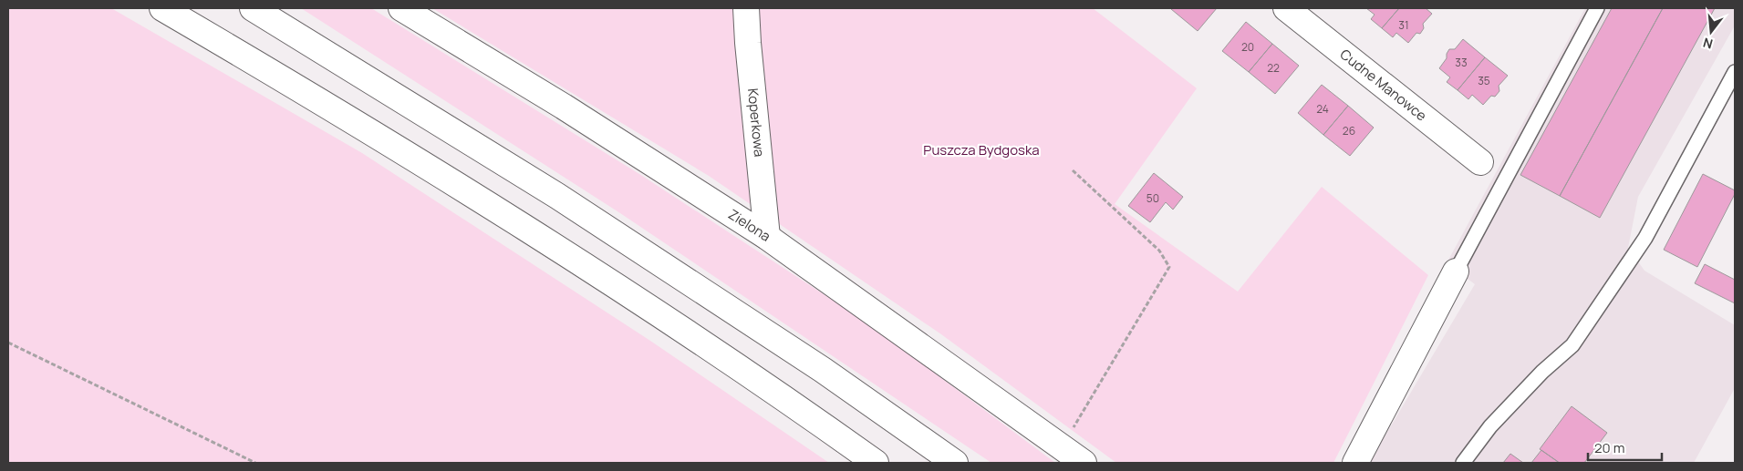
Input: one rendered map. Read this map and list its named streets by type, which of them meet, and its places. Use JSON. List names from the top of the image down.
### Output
{
  "streets": {
    "main road": ["Cudne Manowce", "Koperkowa", "Zielona"]
  },
  "crossings": [
    ["Koperkowa", "Zielona"]
  ],
  "parks": ["Puszcza Bydgoska"],
  "house_numbers": [
    "31",
    "20",
    "33",
    "22",
    "35",
    "24",
    "26",
    "50"
  ],
  "scale_bar": "20 m",
  "north": "bottom"
}
